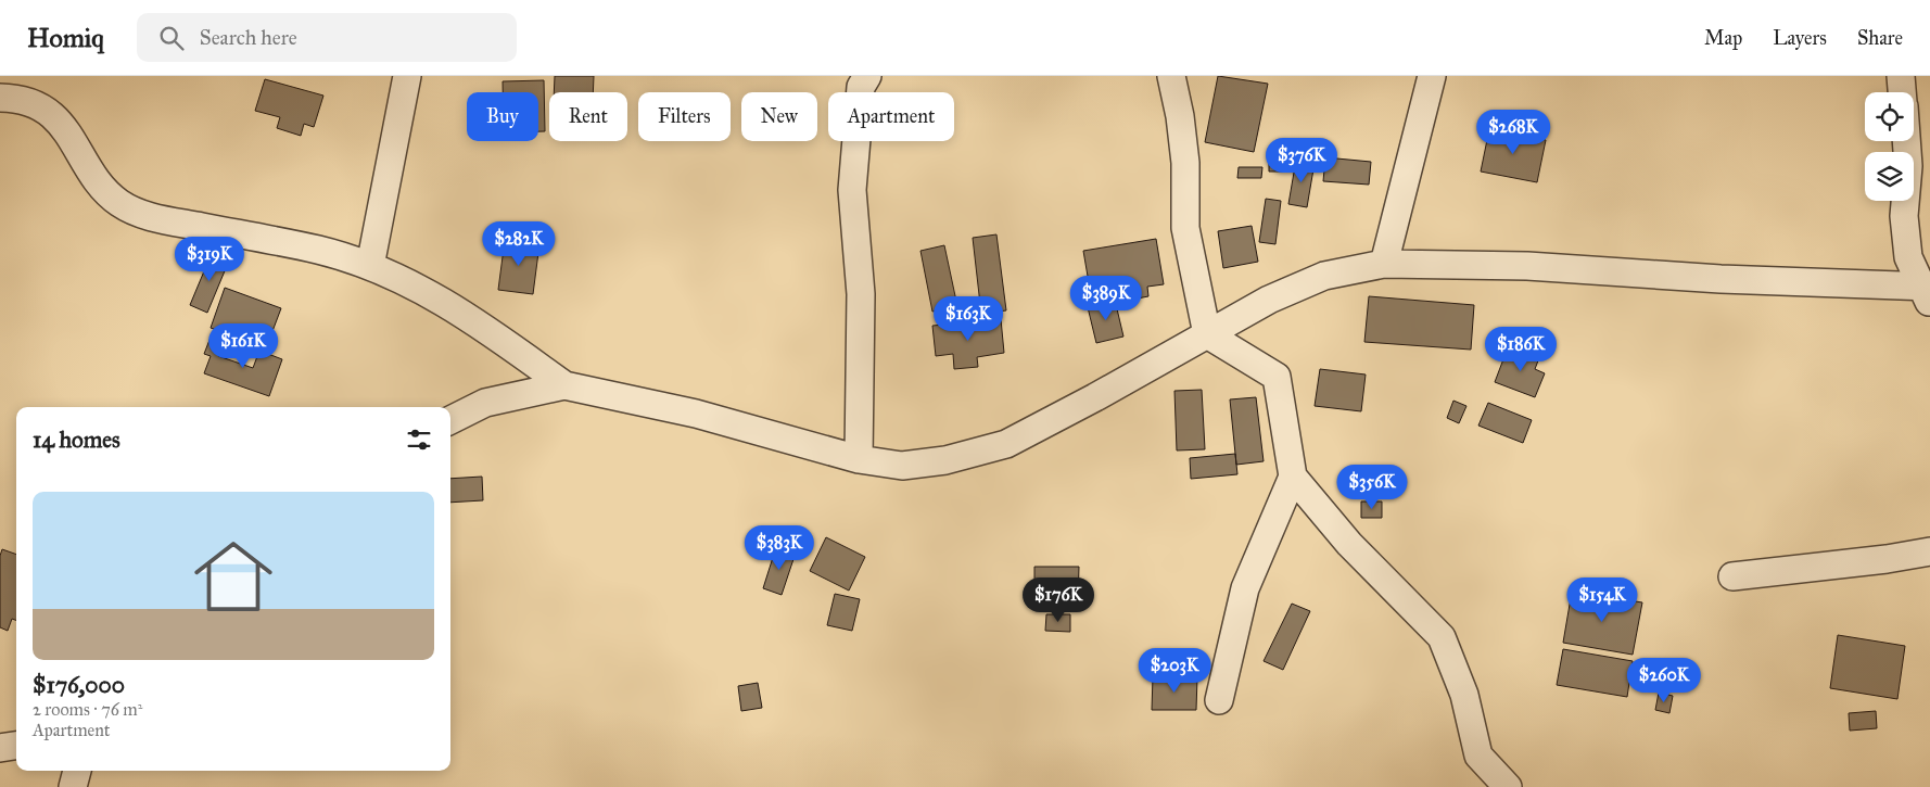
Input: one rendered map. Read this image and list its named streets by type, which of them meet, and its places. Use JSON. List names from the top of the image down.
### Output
{
  "page": {
    "header": "Homiq",
    "search": "Search here",
    "nav": ["Map", "Layers", "Share"],
    "chip": [
      "Buy",
      "Rent",
      "Filters",
      "New",
      "Apartment"
    ],
    "price": [
      "$268K",
      "$376K",
      "$282K",
      "$319K",
      "$389K",
      "$163K",
      "$161K",
      "$186K",
      "$356K",
      "$383K",
      "$176K",
      "$154K",
      "$203K",
      "$260K"
    ],
    "heading": "14 homes",
    "list": [
      {
        "name": "$176,000",
        "note": "2 rooms · 76 m² · Apartment"
      }
    ]
  }
}
